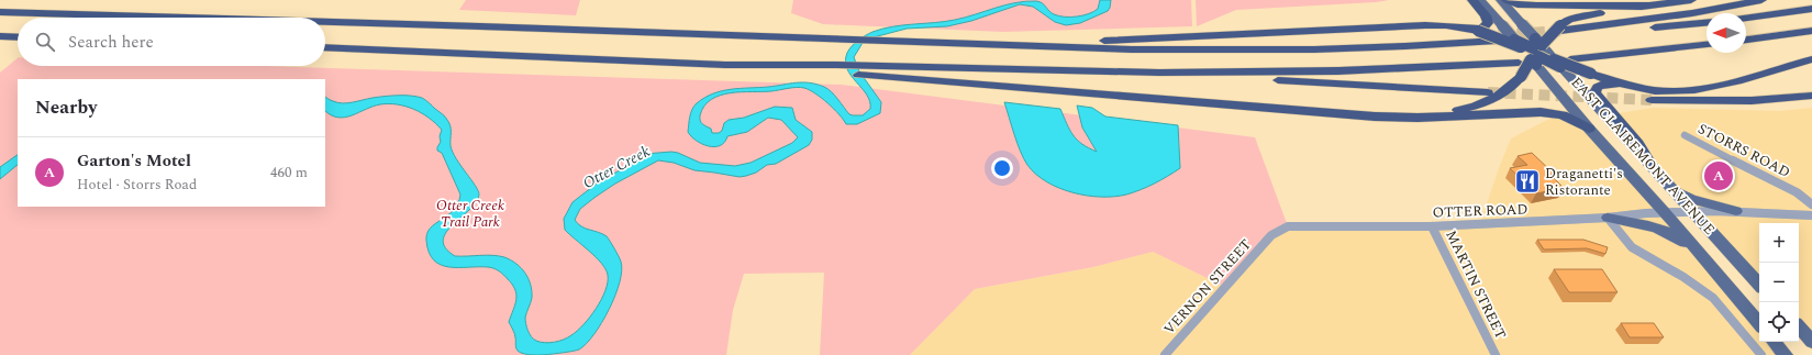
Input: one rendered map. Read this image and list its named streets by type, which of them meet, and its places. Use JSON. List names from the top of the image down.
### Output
{
  "streets": {
    "main road": ["EAST CLAIREMONT AVENUE"],
    "street": [
      "STORRS ROAD",
      "OTTER ROAD",
      "MARTIN STREET",
      "VERNON STREET"
    ]
  },
  "crossings": [
    ["EAST CLAIREMONT AVENUE", "OTTER ROAD"],
    ["OTTER ROAD", "MARTIN STREET"],
    ["OTTER ROAD", "VERNON STREET"]
  ],
  "water": ["Otter Creek"],
  "parks": ["Otter Creek Trail Park"],
  "places": {
    "restaurant": ["Draganetti's Ristorante"]
  },
  "north": "left",
  "page": {
    "search": "Search here",
    "heading": "Nearby",
    "list": [
      {
        "mark": "A",
        "name": "Garton's Motel",
        "note": "Hotel · Storrs Road",
        "value": "460 m"
      }
    ],
    "pins": "A",
    "map_buttons": ["+", "−"]
  }
}
